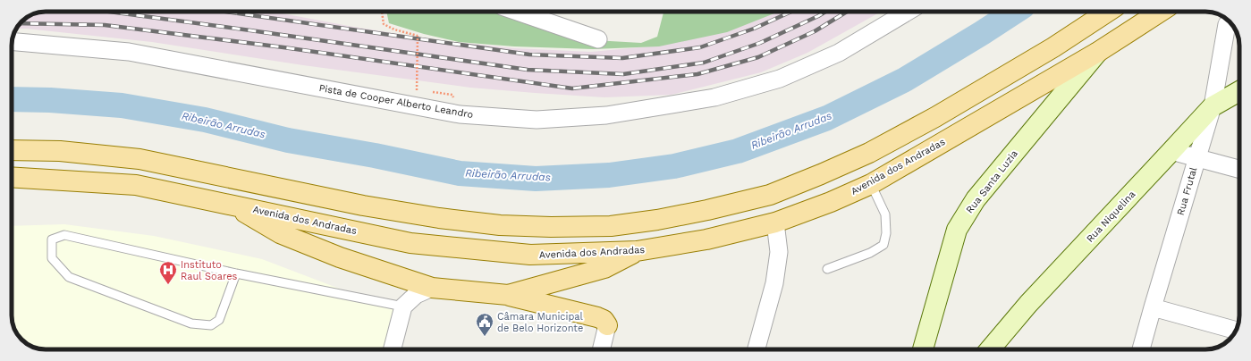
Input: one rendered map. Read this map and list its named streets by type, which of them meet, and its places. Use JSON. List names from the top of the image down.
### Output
{
  "streets": {
    "main road": ["Avenida dos Andradas"],
    "street": [
      "Pista de Cooper Alberto Leandro",
      "Rua Santa Luzia",
      "Rua Frutal",
      "Rua Niquelina"
    ]
  },
  "crossings": [
    ["Avenida dos Andradas", "Rua Santa Luzia"],
    ["Rua Frutal", "Rua Niquelina"]
  ],
  "water": ["Ribeirão Arrudas"],
  "places": {
    "hospital": ["Instituto Raul Soares"],
    "public building": ["Câmara Municipal de Belo Horizonte"]
  }
}
